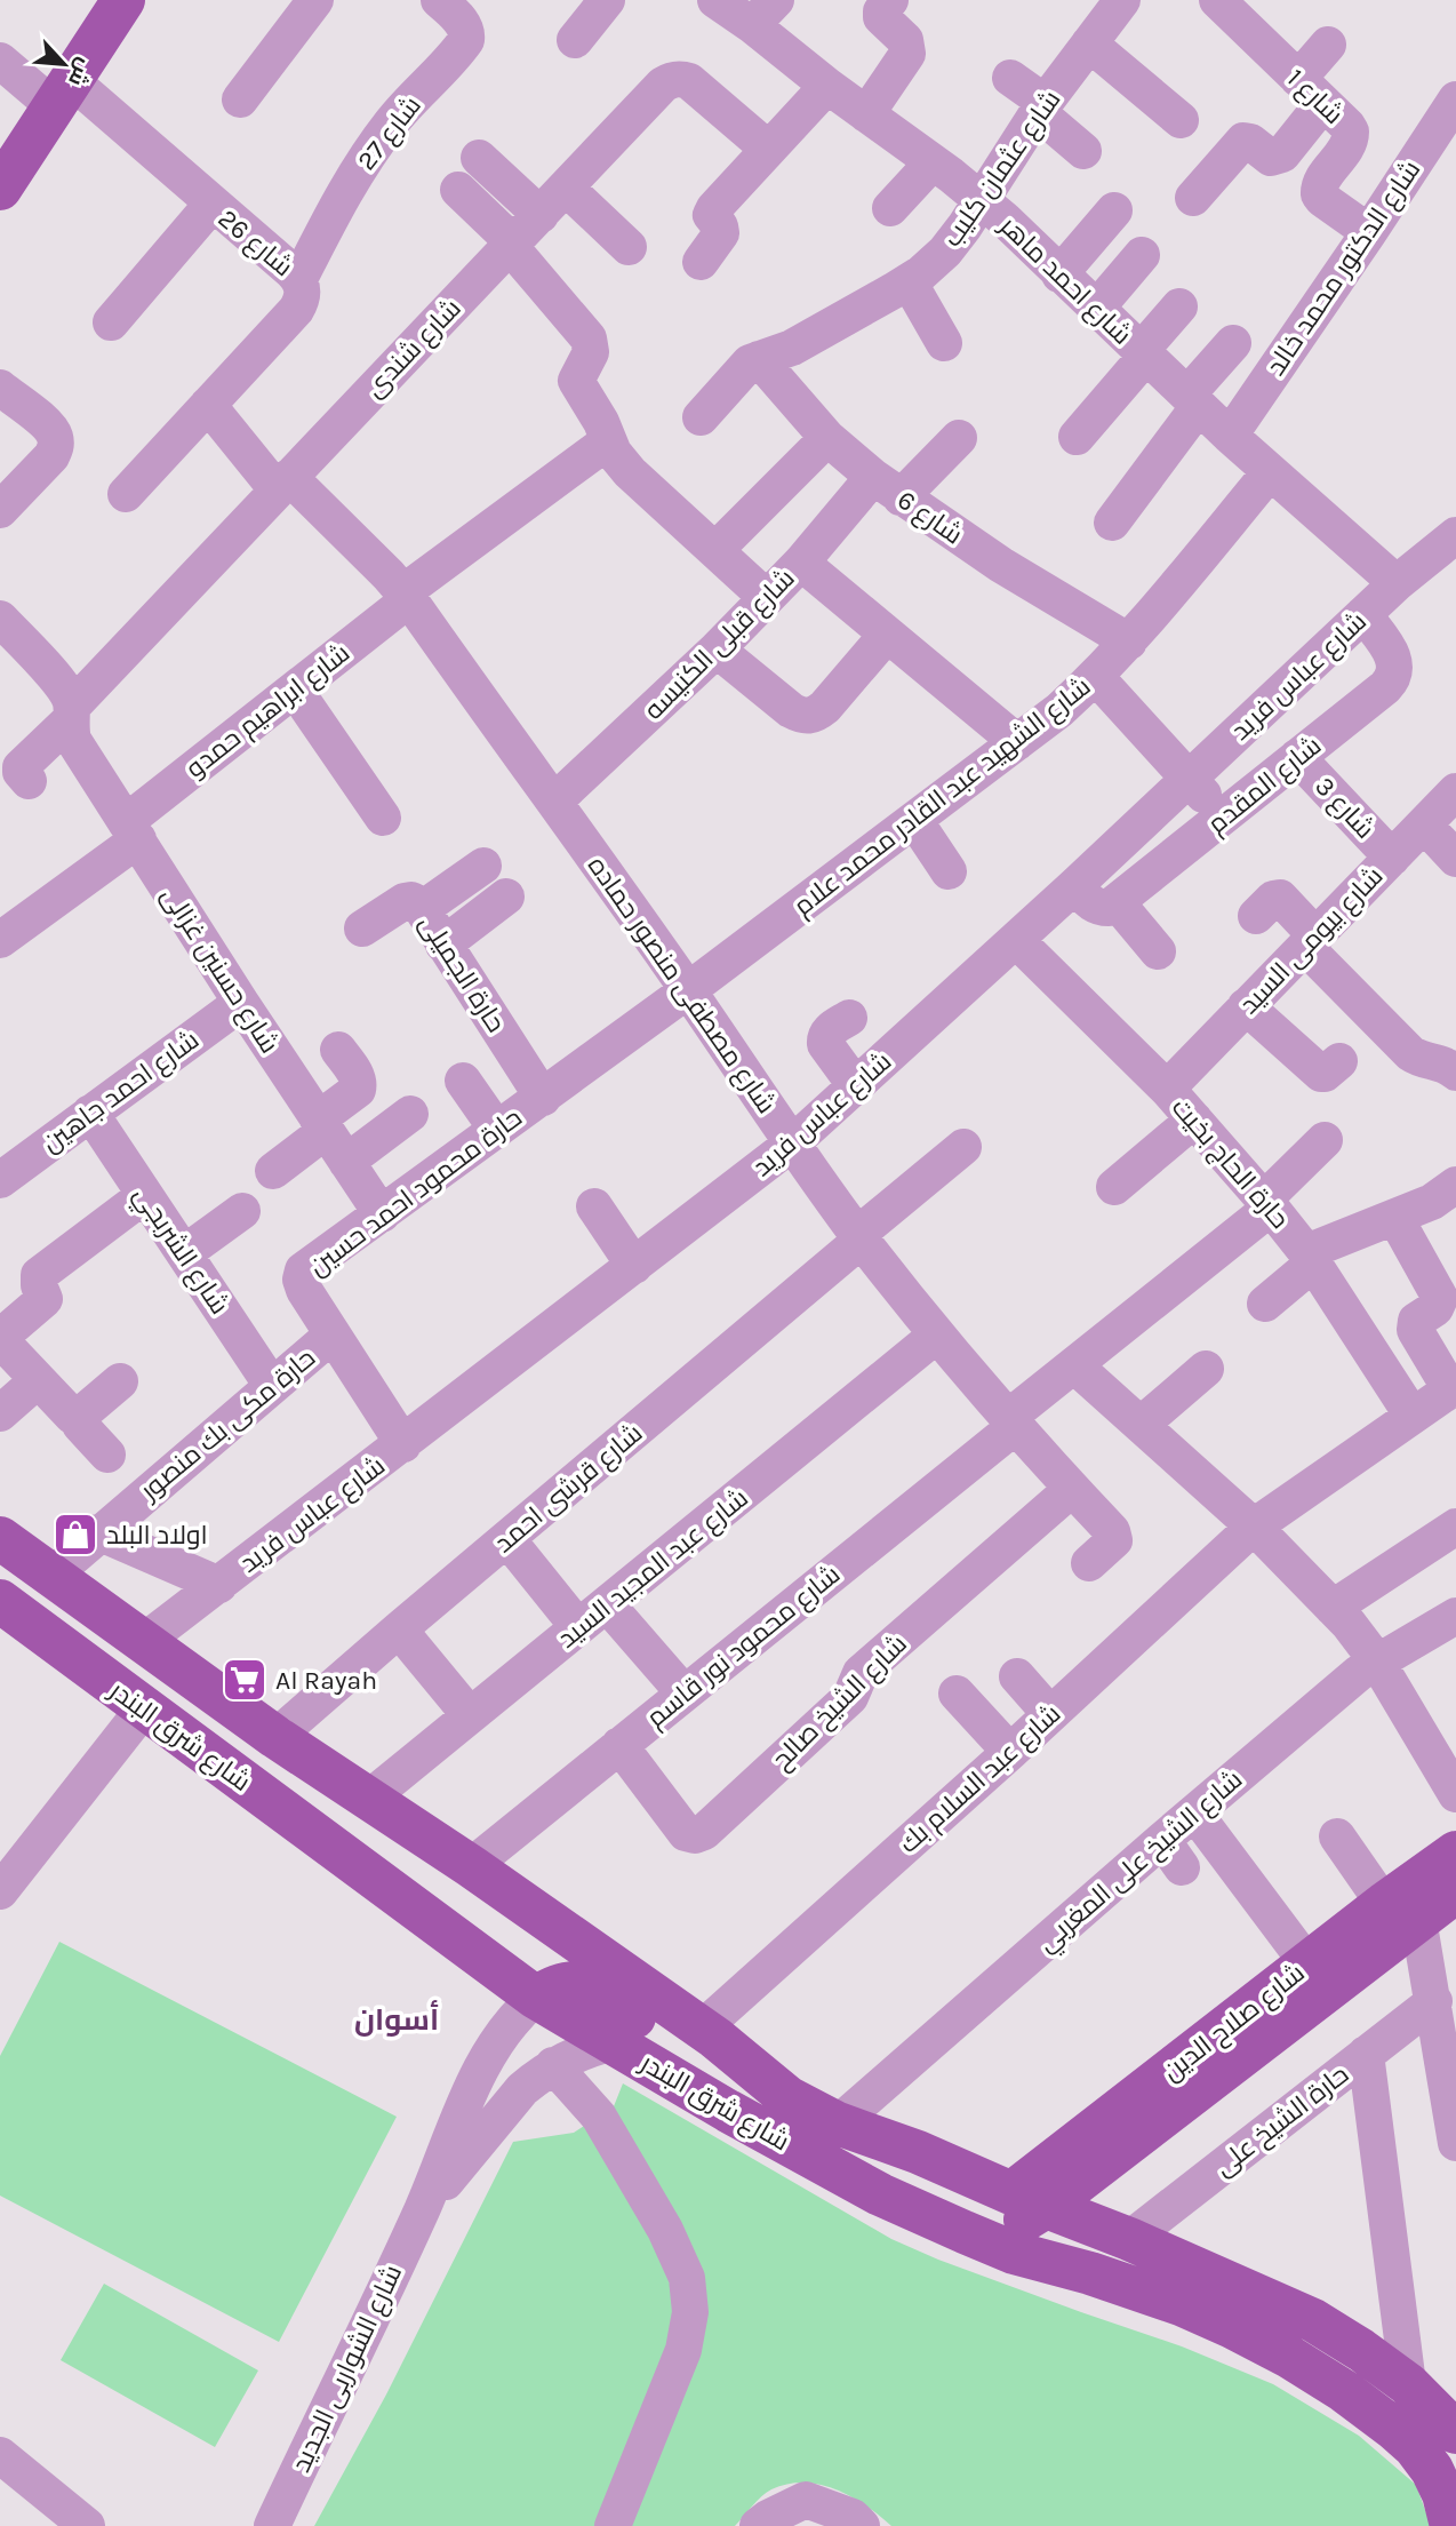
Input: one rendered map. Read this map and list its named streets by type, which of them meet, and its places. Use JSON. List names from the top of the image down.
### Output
{
  "streets": {
    "main road": ["شارع شرق البندر", "شارع صلاح الدين"],
    "street": [
      "شارع 1",
      "شارع 27",
      "شارع عثمان كليب",
      "شارع 26",
      "شارع الدكتور محمد خالد",
      "شارع احمد ماهر",
      "شارع شندى",
      "شارع 6",
      "شارع قبلى الكنيسه",
      "شارع عباس فريد",
      "شارع ابراهيم حمدو",
      "شارع المقدم",
      "شارع الشهيد عبد القادر محمد علام",
      "شارع 3",
      "شارع بيومى السيد",
      "شارع حسنين غزالى",
      "حارة الجميلى",
      "شارع مصطفى منصور حماده",
      "شارع احمد جاهين",
      "حارة الحاج بخيت",
      "حارة محمود احمد حسين",
      "شارع الشربجي",
      "حارة مكى بك منصور",
      "شارع قرشى احمد",
      "شارع عبد المجيد السيد",
      "شارع محمود نور قاسم",
      "شارع الشيخ صالح",
      "شارع عبد السلام بك",
      "شارع الشيخ على المغربي",
      "حارة الشيخ على",
      "شارع الشواربى الجديد"
    ]
  },
  "crossings": [
    ["شارع 1", "شارع الدكتور محمد خالد"],
    ["شارع 27", "شارع 26"],
    ["شارع عثمان كليب", "شارع احمد ماهر"],
    ["شارع عثمان كليب", "شارع 6"],
    ["شارع 26", "شارع مصطفى منصور حماده"],
    ["شارع الدكتور محمد خالد", "شارع احمد ماهر"],
    ["شارع احمد ماهر", "شارع عباس فريد"],
    ["شارع احمد ماهر", "شارع الشهيد عبد القادر محمد علام"],
    ["شارع شندى", "شارع حسنين غزالى"],
    ["شارع شندى", "شارع مصطفى منصور حماده"],
    ["شارع 6", "شارع قبلى الكنيسه"],
    ["شارع 6", "شارع الشهيد عبد القادر محمد علام"],
    ["شارع قبلى الكنيسه", "شارع مصطفى منصور حماده"],
    ["شارع عباس فريد", "شارع المقدم"],
    ["شارع عباس فريد", "شارع مصطفى منصور حماده"],
    ["شارع عباس فريد", "حارة الحاج بخيت"],
    ["شارع عباس فريد", "حارة محمود احمد حسين"],
    ["شارع عباس فريد", "شارع شرق البندر"],
    ["شارع ابراهيم حمدو", "شارع حسنين غزالى"],
    ["شارع ابراهيم حمدو", "شارع مصطفى منصور حماده"],
    ["شارع المقدم", "شارع 3"],
    ["شارع الشهيد عبد القادر محمد علام", "شارع مصطفى منصور حماده"],
    ["شارع الشهيد عبد القادر محمد علام", "حارة محمود احمد حسين"],
    ["شارع 3", "شارع بيومى السيد"],
    ["شارع بيومى السيد", "حارة الحاج بخيت"],
    ["شارع حسنين غزالى", "شارع احمد جاهين"],
    ["شارع حسنين غزالى", "حارة محمود احمد حسين"],
    ["حارة الجميلى", "حارة محمود احمد حسين"],
    ["شارع مصطفى منصور حماده", "حارة محمود احمد حسين"],
    ["شارع مصطفى منصور حماده", "شارع قرشى احمد"],
    ["شارع مصطفى منصور حماده", "شارع عبد المجيد السيد"],
    ["شارع مصطفى منصور حماده", "شارع محمود نور قاسم"],
    ["شارع مصطفى منصور حماده", "شارع الشيخ صالح"],
    ["شارع احمد جاهين", "شارع الشربجي"],
    ["حارة الحاج بخيت", "شارع محمود نور قاسم"],
    ["حارة الحاج بخيت", "شارع عبد السلام بك"],
    ["حارة محمود احمد حسين", "حارة مكى بك منصور"],
    ["شارع الشربجي", "حارة مكى بك منصور"],
    ["حارة مكى بك منصور", "شارع شرق البندر"],
    ["شارع قرشى احمد", "شارع شرق البندر"],
    ["شارع عبد المجيد السيد", "شارع شرق البندر"],
    ["شارع محمود نور قاسم", "شارع الشيخ صالح"],
    ["شارع محمود نور قاسم", "شارع شرق البندر"],
    ["شارع شرق البندر", "شارع عبد السلام بك"],
    ["شارع شرق البندر", "شارع الشيخ على المغربي"],
    ["شارع شرق البندر", "شارع صلاح الدين"],
    ["شارع شرق البندر", "حارة الشيخ على"],
    ["شارع شرق البندر", "شارع الشواربى الجديد"]
  ],
  "districts": ["أسوان"],
  "places": {
    "shop": ["اولاد البلد"],
    "supermarket": ["Al Rayah"]
  },
  "north": "bottom right"
}
